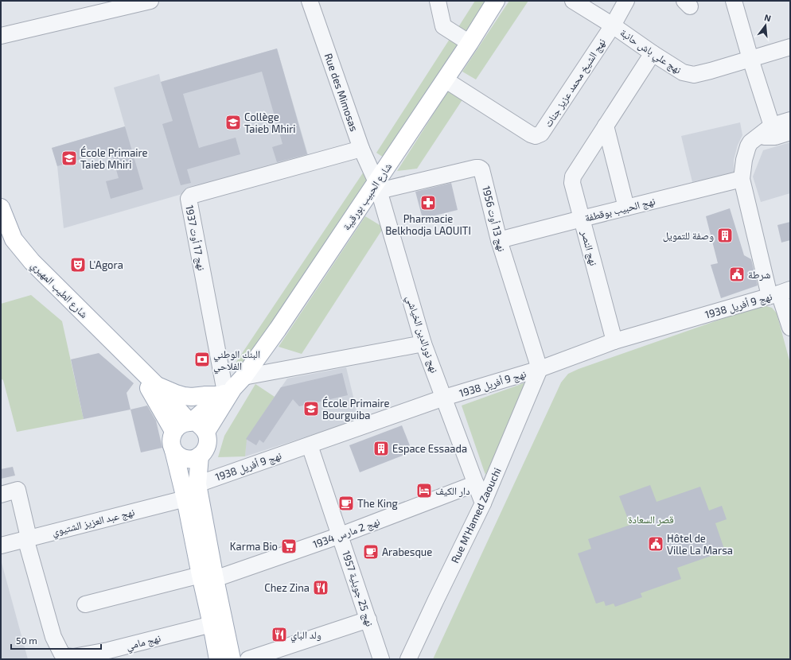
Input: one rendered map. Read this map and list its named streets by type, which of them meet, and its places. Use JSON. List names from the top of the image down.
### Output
{
  "streets": {
    "main road": ["شارع الحبيب بورقيبة", "شارع الطيب المهيري"],
    "street": [
      "نهج علي باش حانبة",
      "نهج الشيخ محمد عزيز جنات",
      "Rue des Mimosas",
      "نهج الحبيب بوقطفة",
      "نهج 13 أوت 1956",
      "نهج 17 أوت 1937",
      "نهج النصر",
      "نهج 9 أفريل 1938",
      "نهج نورالدين الخياشي",
      "Rue M'Hamed Zaouchi",
      "نهج عبد العزيز الشتيوي",
      "نهج 2 مارس 1934",
      "نهج 25 جويلية 1957",
      "نهج مامي"
    ]
  },
  "crossings": [
    ["نهج علي باش حانبة", "نهج الشيخ محمد عزيز جنات"],
    ["نهج علي باش حانبة", "نهج النصر"],
    ["نهج الشيخ محمد عزيز جنات", "شارع الحبيب بورقيبة"],
    ["Rue des Mimosas", "شارع الحبيب بورقيبة"],
    ["Rue des Mimosas", "نهج 13 أوت 1956"],
    ["Rue des Mimosas", "نهج 17 أوت 1937"],
    ["Rue des Mimosas", "نهج نورالدين الخياشي"],
    ["شارع الحبيب بورقيبة", "نهج 13 أوت 1956"],
    ["شارع الحبيب بورقيبة", "نهج 17 أوت 1937"],
    ["شارع الحبيب بورقيبة", "نهج نورالدين الخياشي"],
    ["نهج الحبيب بوقطفة", "نهج 13 أوت 1956"],
    ["نهج الحبيب بوقطفة", "نهج النصر"],
    ["نهج 13 أوت 1956", "نهج 9 أفريل 1938"],
    ["نهج 13 أوت 1956", "نهج نورالدين الخياشي"],
    ["نهج 13 أوت 1956", "Rue M'Hamed Zaouchi"],
    ["نهج النصر", "نهج 9 أفريل 1938"],
    ["نهج 9 أفريل 1938", "نهج نورالدين الخياشي"],
    ["نهج 9 أفريل 1938", "Rue M'Hamed Zaouchi"],
    ["نهج 9 أفريل 1938", "نهج 25 جويلية 1957"],
    ["نهج نورالدين الخياشي", "Rue M'Hamed Zaouchi"],
    ["نهج نورالدين الخياشي", "نهج 2 مارس 1934"],
    ["نهج عبد العزيز الشتيوي", "نهج مامي"],
    ["نهج 2 مارس 1934", "نهج 25 جويلية 1957"]
  ],
  "parks": ["قصر السعادة"],
  "places": {
    "school or university": ["Collège Taieb Mhiri", "École Primaire Taieb Mhiri", "École Primaire Bourguiba"],
    "pharmacy": ["Pharmacie Belkhodja LAOUITI"],
    "building": ["وصفة للتمويل", "Espace Essaada"],
    "theatre": ["L'Agora"],
    "public building": ["شرطة", "Hôtel de Ville La Marsa"],
    "bank": ["البنك الوطني الفلاحي"],
    "hotel": ["دار الكيف"],
    "cafe": ["The King", "Arabesque"],
    "supermarket": ["Karma Bio"],
    "restaurant": ["Chez Zina", "ولد الباي"]
  },
  "scale_bar": "50 m",
  "north": "top"
}
